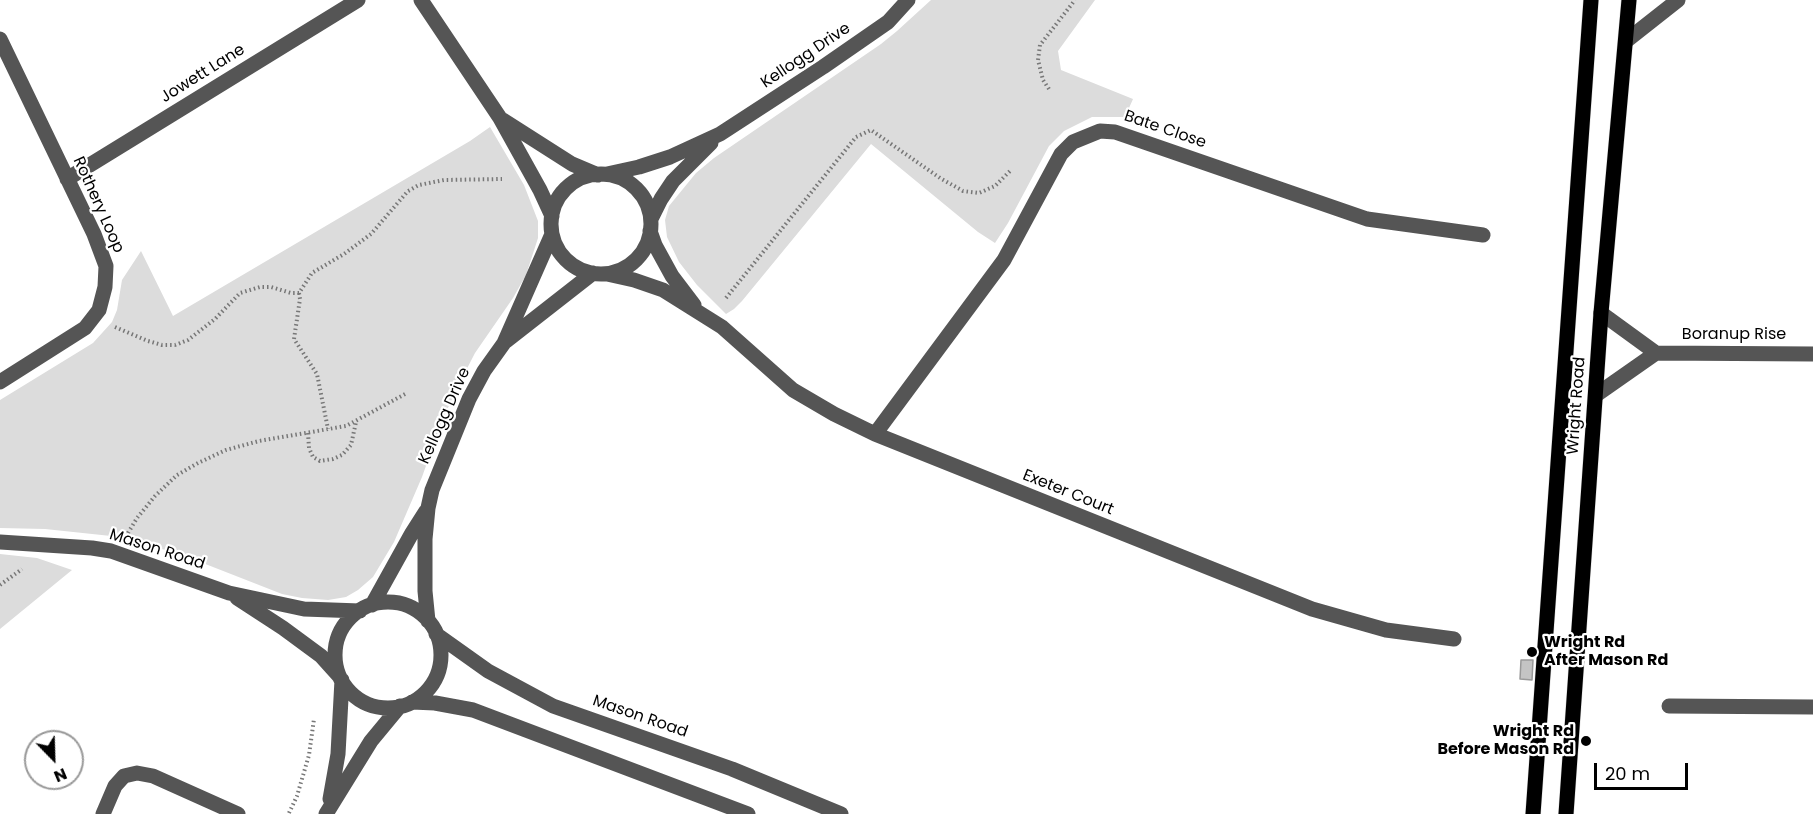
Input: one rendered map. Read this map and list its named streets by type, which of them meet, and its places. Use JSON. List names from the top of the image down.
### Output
{
  "streets": {
    "main road": ["Wright Road"],
    "street": [
      "Kellogg Drive",
      "Jowett Lane",
      "Bate Close",
      "Rothery Loop",
      "Boranup Rise",
      "Exeter Court",
      "Mason Road"
    ]
  },
  "crossings": [
    ["Kellogg Drive", "Exeter Court"],
    ["Kellogg Drive", "Mason Road"],
    ["Jowett Lane", "Rothery Loop"],
    ["Bate Close", "Exeter Court"]
  ],
  "places": ["Wright Rd After Mason Rd", "Wright Rd Before Mason Rd"],
  "scale_bar": "20 m",
  "north": "bottom right"
}
